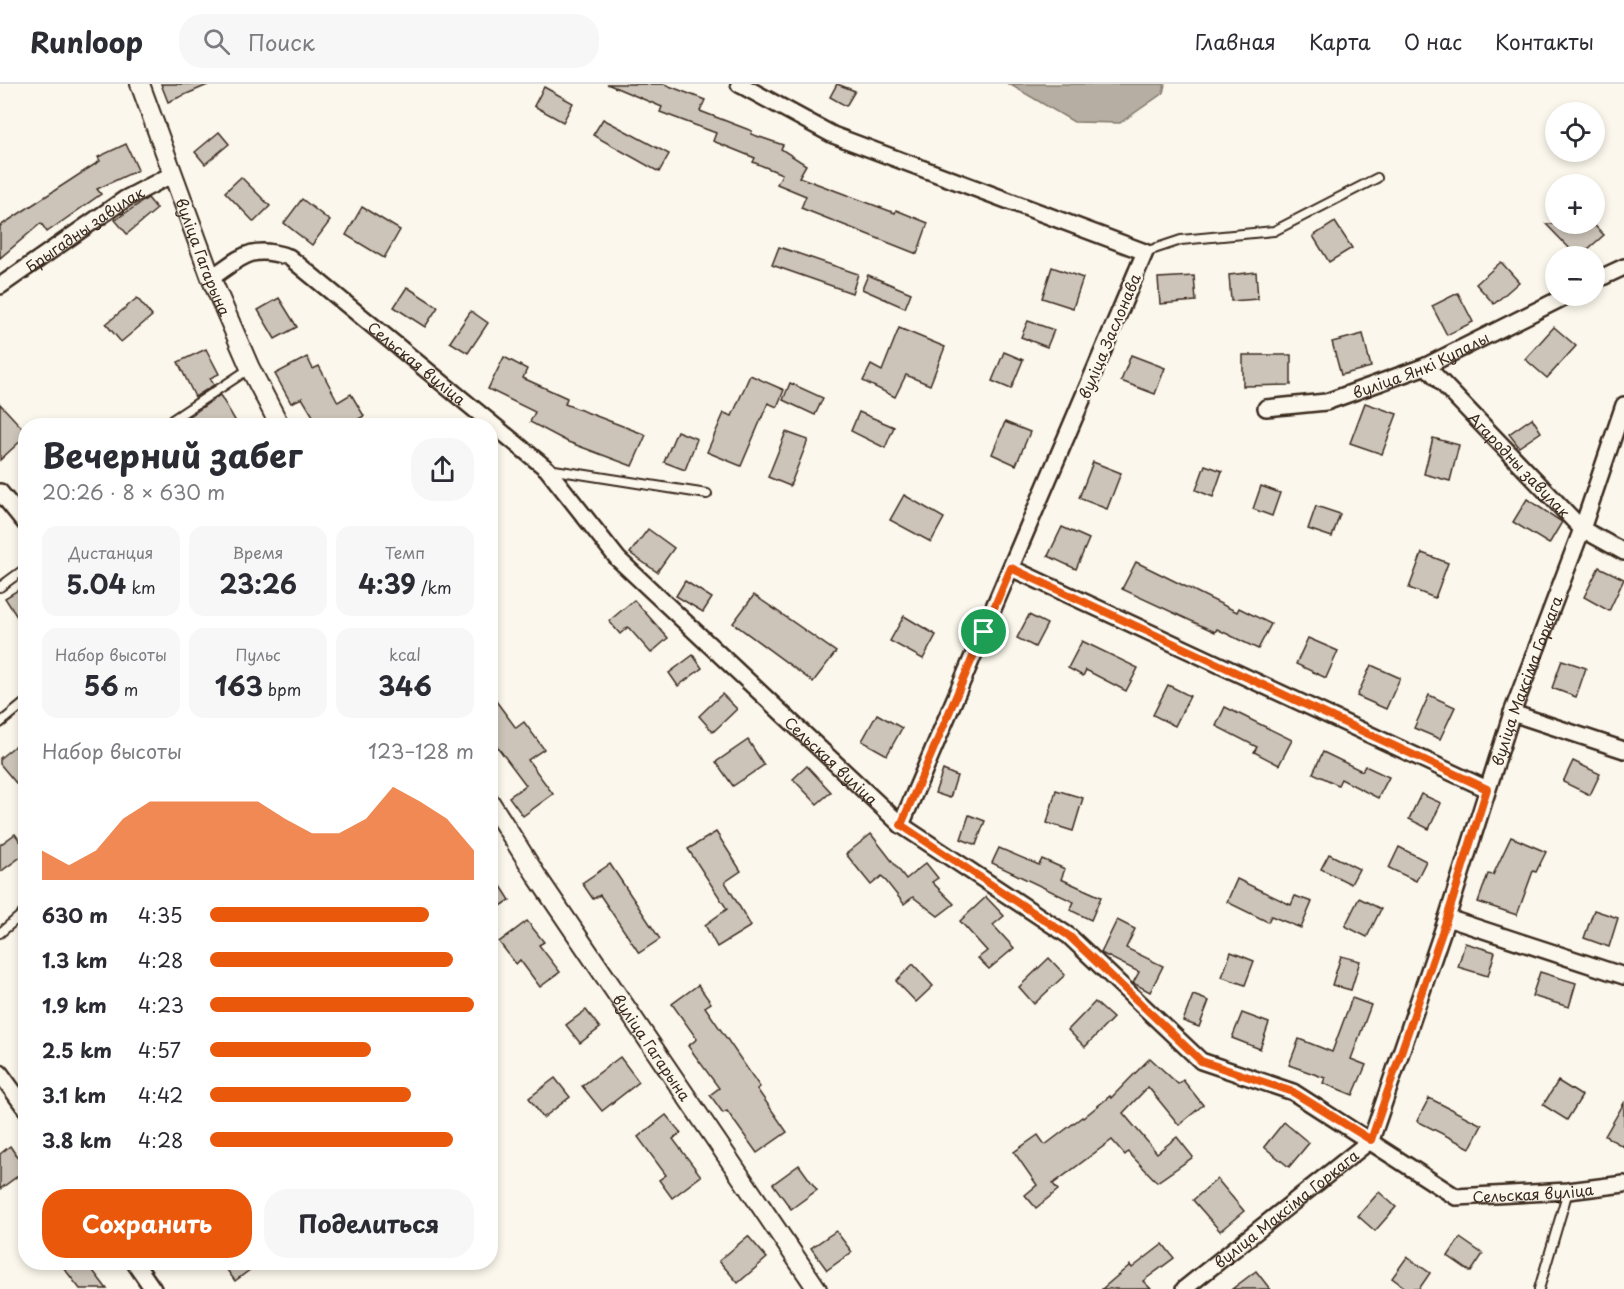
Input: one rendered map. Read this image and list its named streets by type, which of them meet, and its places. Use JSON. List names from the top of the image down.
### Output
{
  "streets": {
    "street": [
      "Брыгадны завулак",
      "вуліца Гагарына",
      "вуліца Заслонава",
      "Сельская вуліца",
      "вуліца Янкі Купалы",
      "Агародны завулак",
      "вуліца Максіма Горкага"
    ]
  },
  "crossings": [
    ["Брыгадны завулак", "вуліца Гагарына"],
    ["вуліца Гагарына", "Сельская вуліца"],
    ["вуліца Заслонава", "Сельская вуліца"],
    ["Сельская вуліца", "вуліца Максіма Горкага"],
    ["вуліца Янкі Купалы", "Агародны завулак"],
    ["Агародны завулак", "вуліца Максіма Горкага"]
  ],
  "page": {
    "header": "Runloop",
    "search": "Поиск",
    "nav": [
      "Главная",
      "Карта",
      "О нас",
      "Контакты"
    ],
    "map_buttons": ["+", "−"],
    "heading": ["Вечерний забег", "20:26 · 8 × 630 m"],
    "stats": [
      ["Дистанция", "5.04 km"],
      ["Время", "23:26"],
      ["Темп", "4:39 /km"],
      ["Набор высоты", "56 m"],
      ["Пульс", "163 bpm"],
      ["kcal", "346"]
    ],
    "chart": ["Набор высоты", "123–128 m"],
    "list": [
      {
        "name": "630 m",
        "note": "4:35"
      },
      {
        "name": "1.3 km",
        "note": "4:28"
      },
      {
        "name": "1.9 km",
        "note": "4:23"
      },
      {
        "name": "2.5 km",
        "note": "4:57"
      },
      {
        "name": "3.1 km",
        "note": "4:42"
      },
      {
        "name": "3.8 km",
        "note": "4:28"
      }
    ],
    "buttons": ["Сохранить", "Поделиться"]
  }
}
